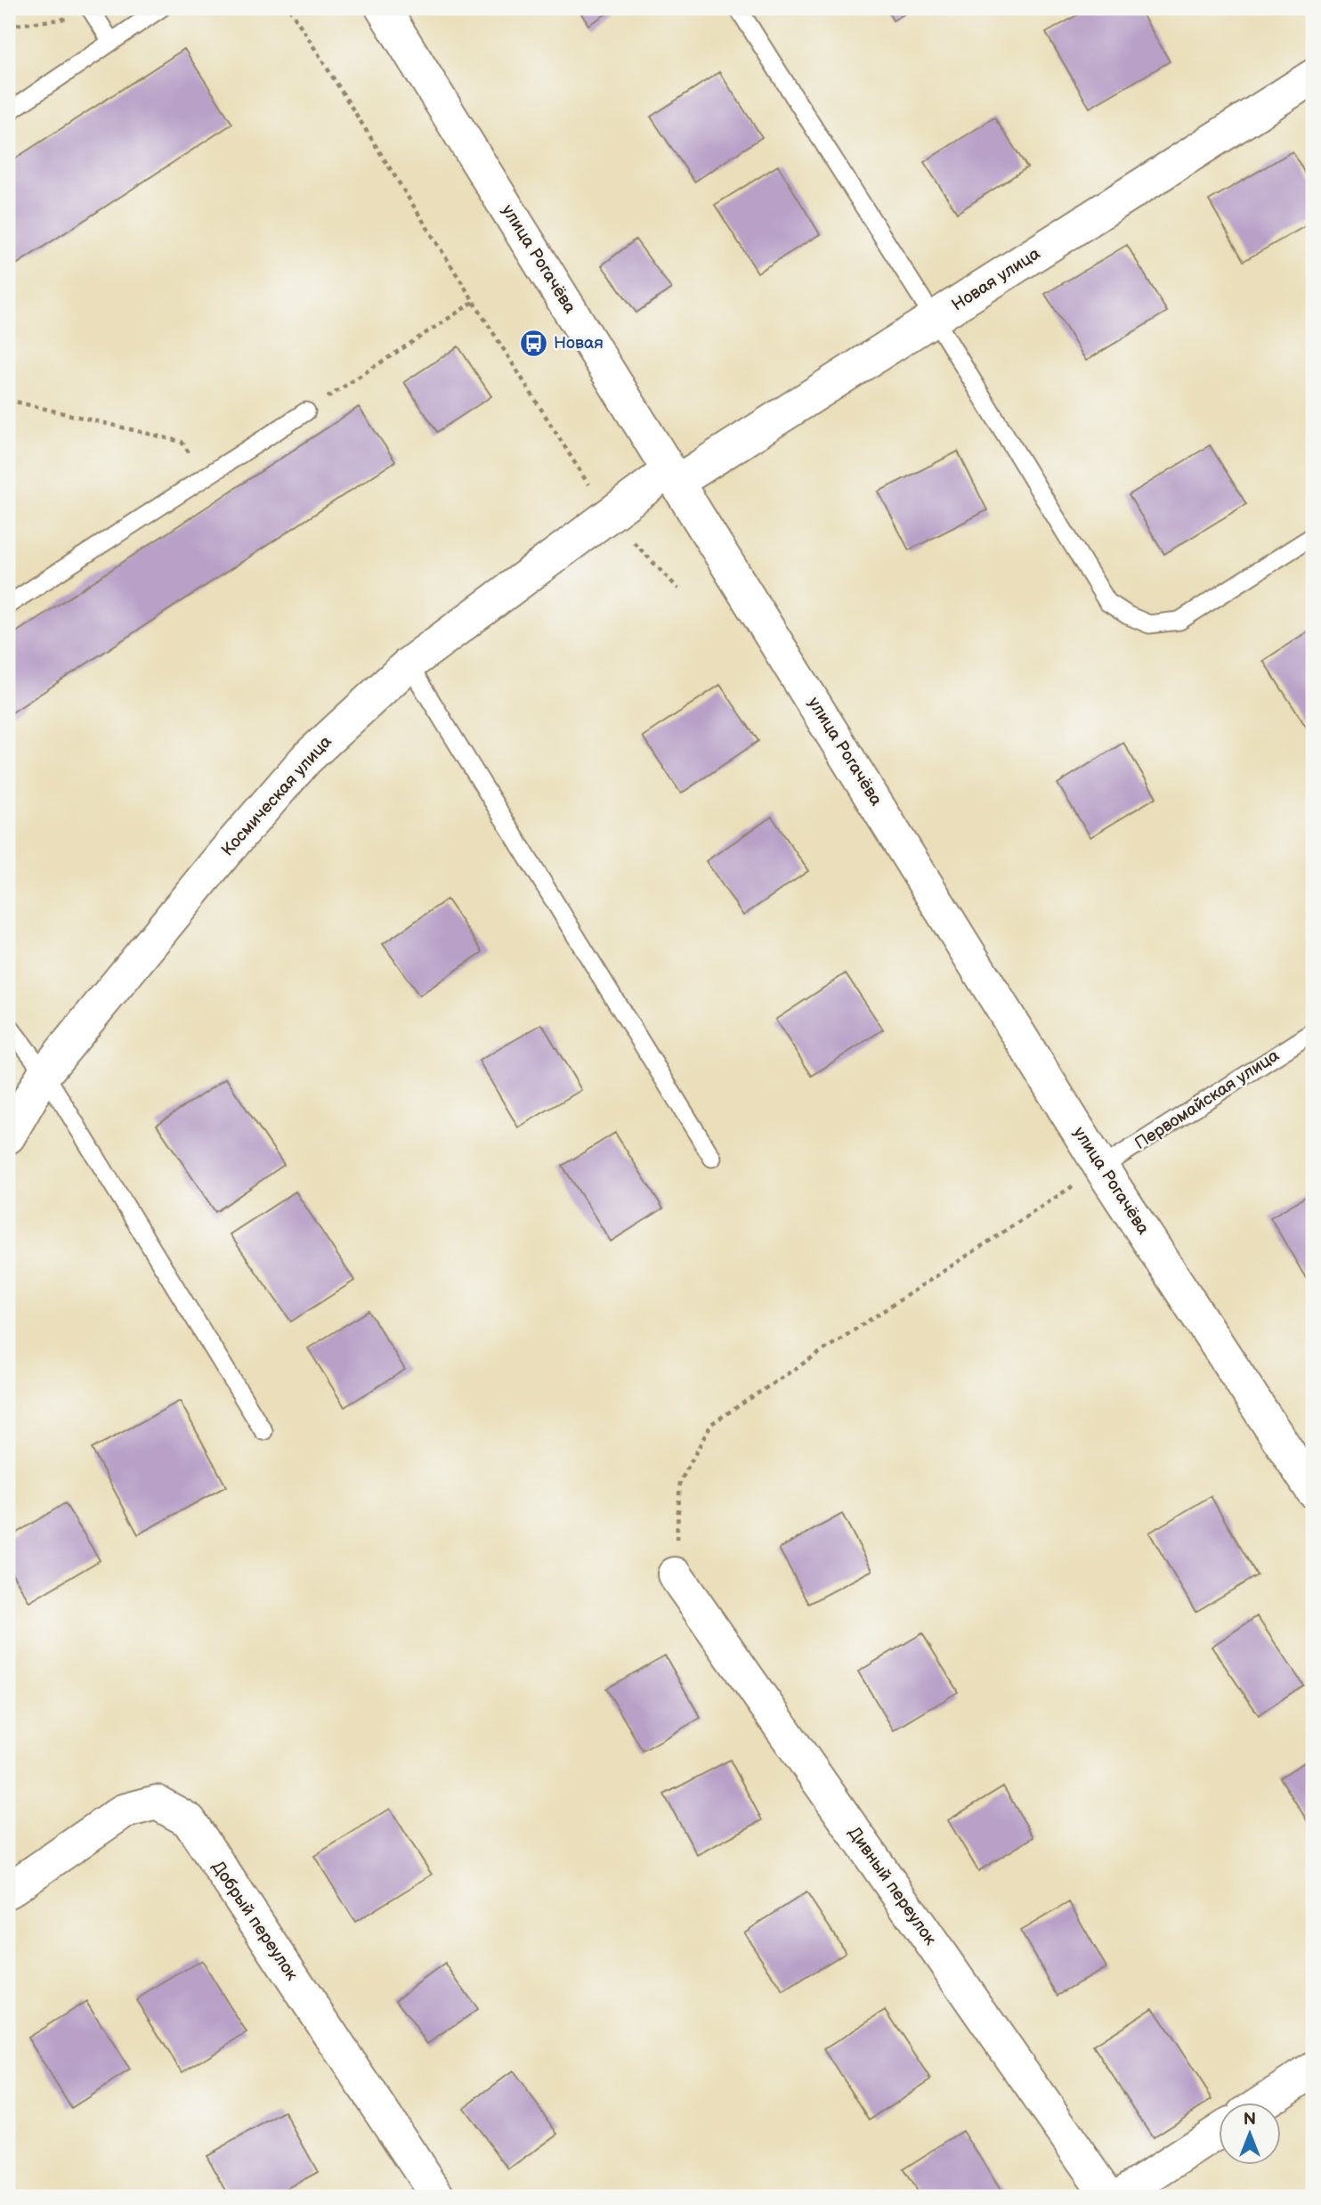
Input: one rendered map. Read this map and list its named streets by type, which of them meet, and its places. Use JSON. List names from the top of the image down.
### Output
{
  "streets": {
    "street": [
      "улица Рогачёва",
      "Новая улица",
      "Космическая улица",
      "Дивный переулок",
      "Добрый переулок"
    ],
    "lane": ["Первомайская улица"]
  },
  "crossings": [
    ["улица Рогачёва", "Новая улица"],
    ["улица Рогачёва", "Космическая улица"],
    ["улица Рогачёва", "Первомайская улица"],
    ["Новая улица", "Космическая улица"]
  ],
  "places": {
    "bus stop": ["Новая"]
  },
  "north": "top"
}
